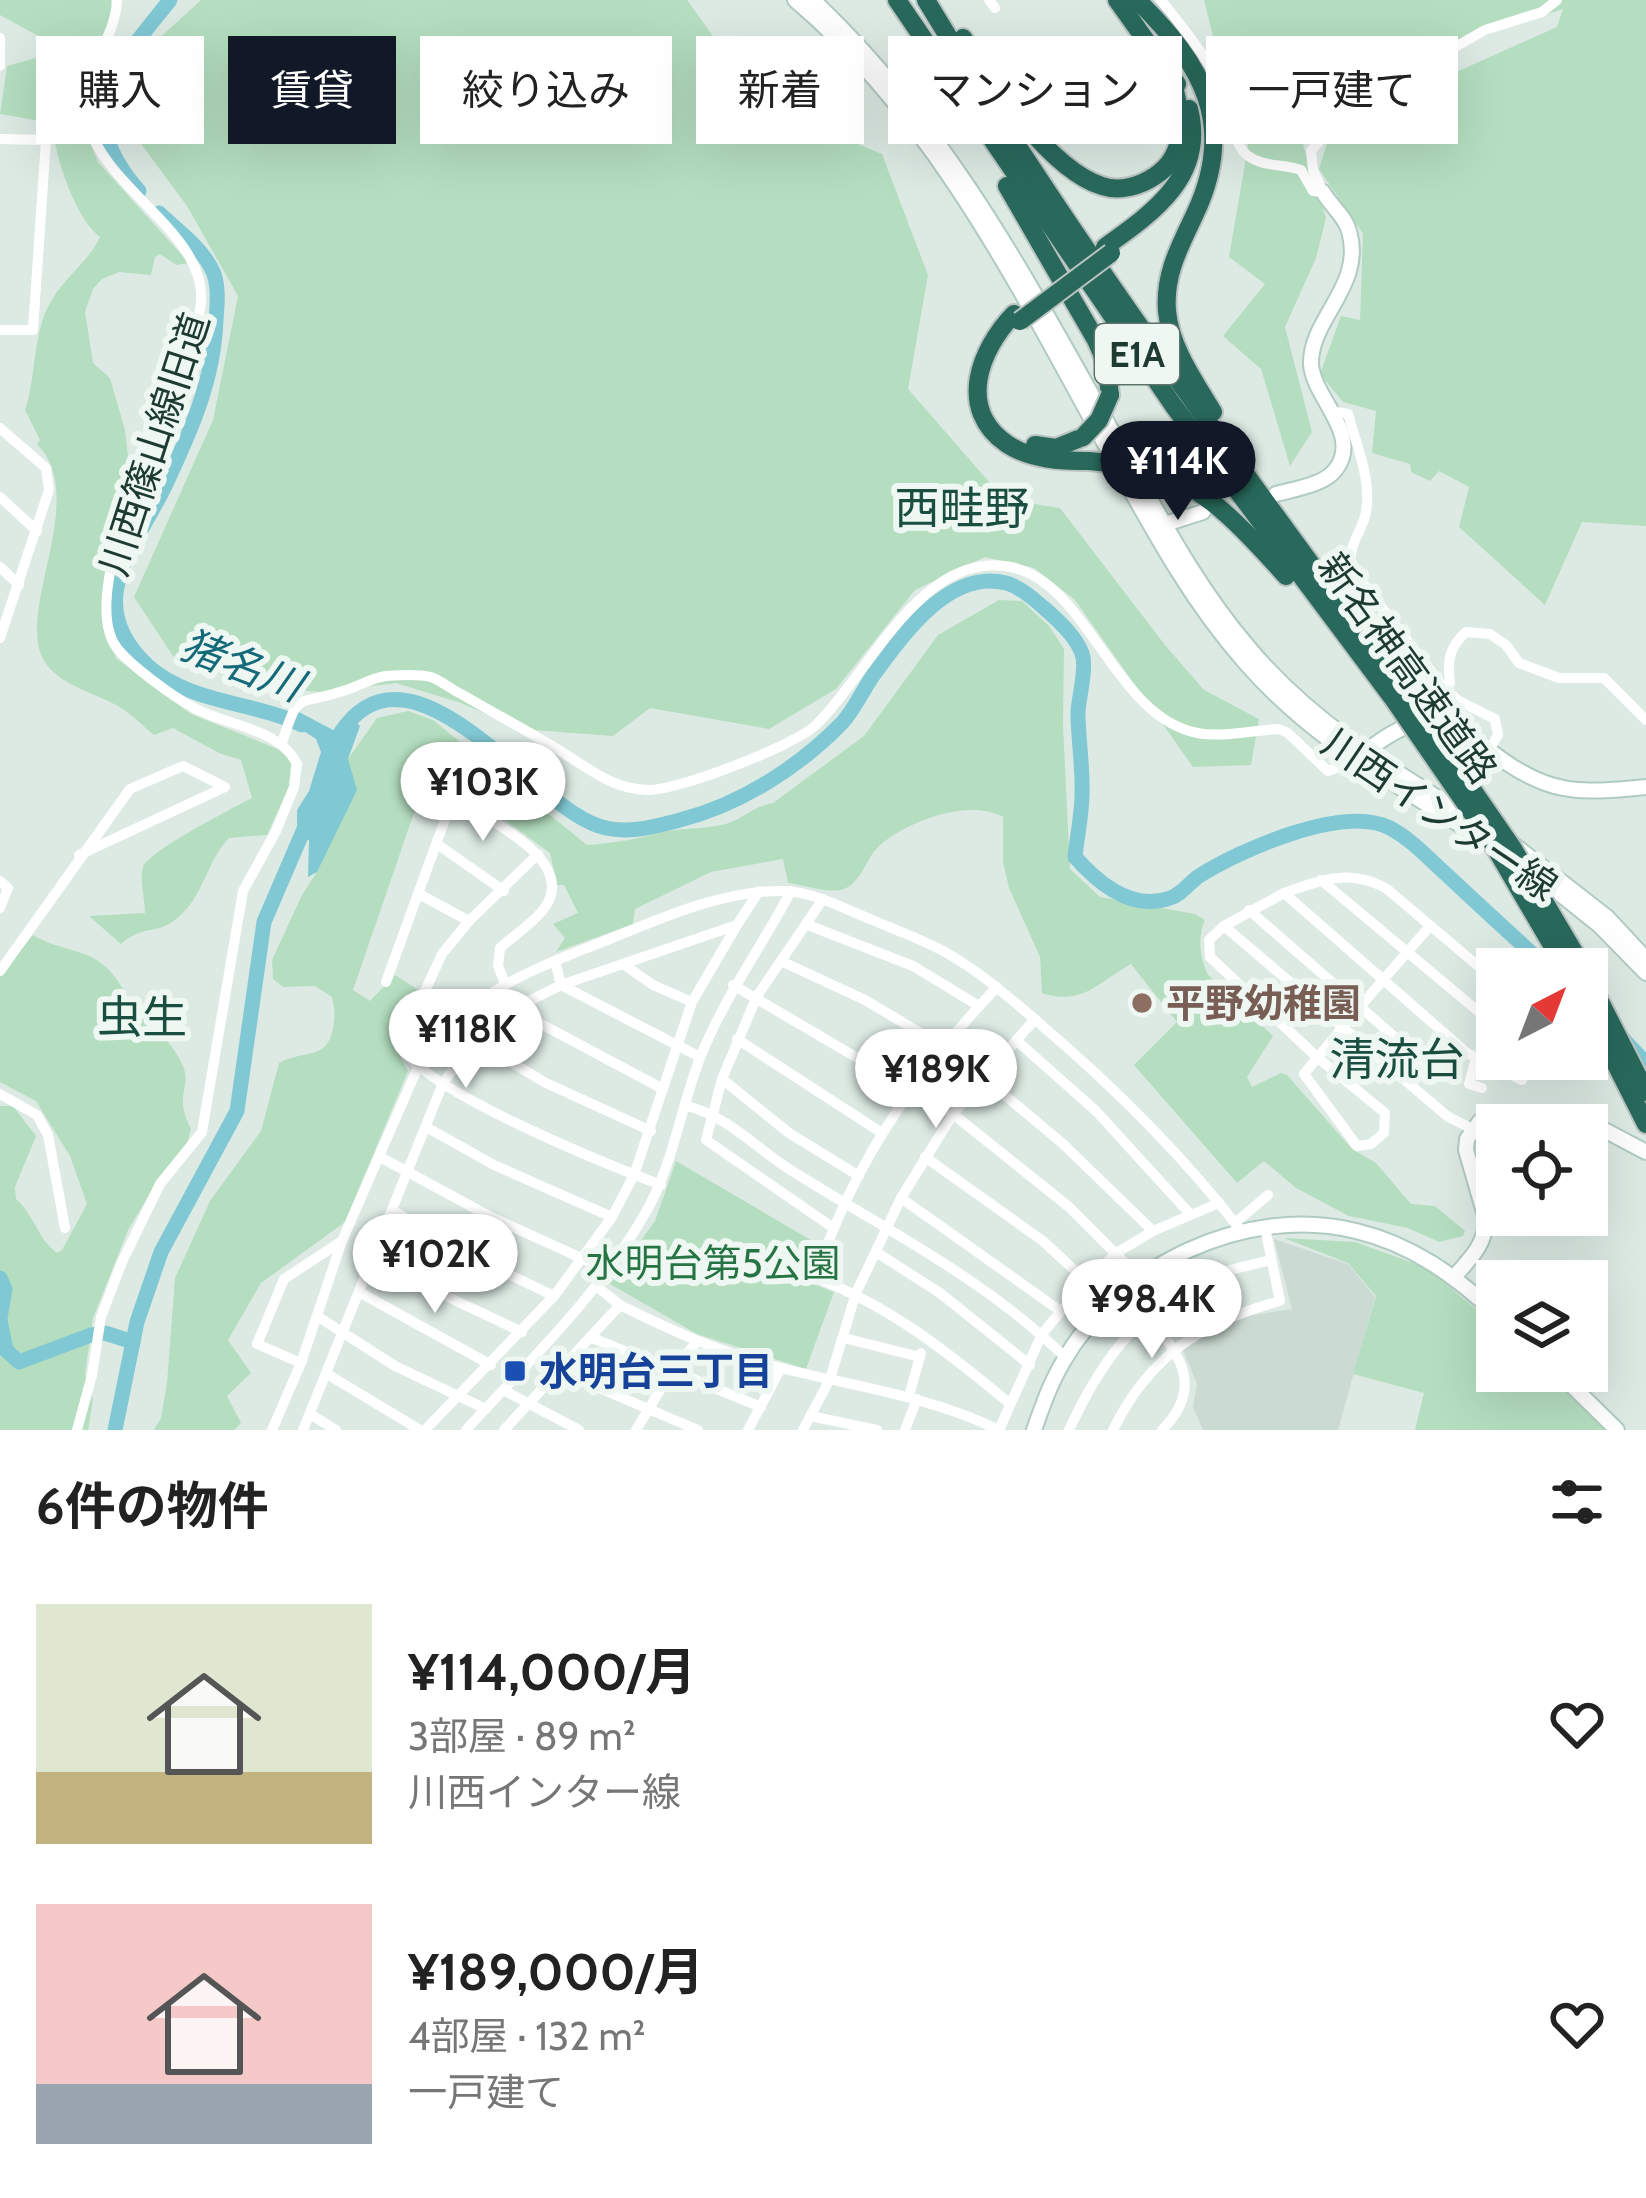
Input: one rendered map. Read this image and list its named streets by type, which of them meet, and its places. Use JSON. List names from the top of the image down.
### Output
{
  "streets": {
    "highway": ["E1A", "新名神高速道路"],
    "main road": ["川西インター線"],
    "street": ["川西篠山線旧道"]
  },
  "districts": ["西畦野", "虫生", "清流台"],
  "water": ["猪名川"],
  "parks": ["水明台第5公園"],
  "places": {
    "other": ["平野幼稚園"],
    "transit": ["水明台三丁目"]
  },
  "north": "top right",
  "page": {
    "chip": [
      "購入",
      "賃貸",
      "絞り込み",
      "新着",
      "マンション",
      "一戸建て"
    ],
    "price": [
      "¥114K",
      "¥103K",
      "¥118K",
      "¥189K",
      "¥102K",
      "¥98.4K"
    ],
    "heading": "6件の物件",
    "list": [
      {
        "name": "¥114,000/月",
        "note": "3部屋 · 89 m² · 川西インター線"
      },
      {
        "name": "¥189,000/月",
        "note": "4部屋 · 132 m² · 一戸建て"
      }
    ]
  }
}
